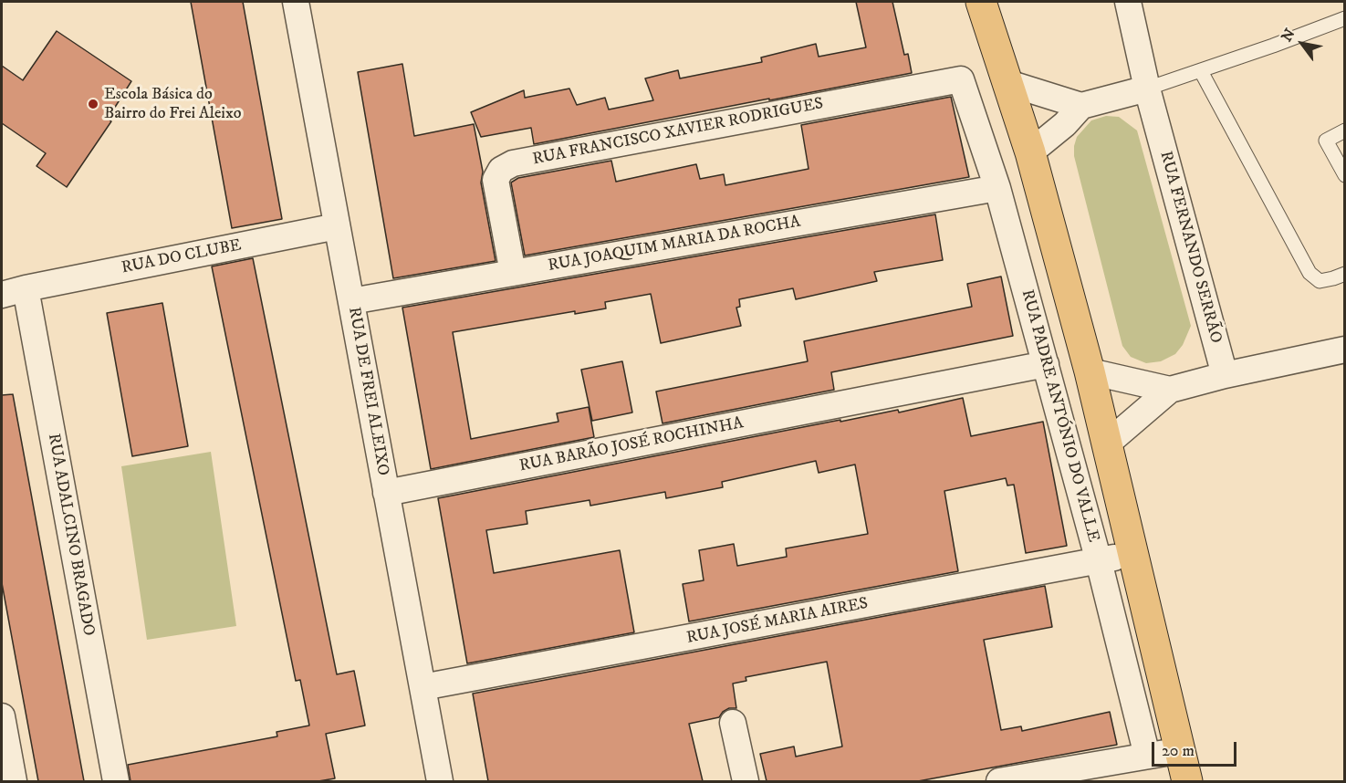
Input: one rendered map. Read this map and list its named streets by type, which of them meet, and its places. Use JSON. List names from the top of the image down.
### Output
{
  "streets": {
    "street": [
      "RUA FRANCISCO XAVIER RODRIGUES",
      "RUA JOAQUIM MARIA DA ROCHA",
      "RUA FERNANDO SERRÃO",
      "RUA DO CLUBE",
      "RUA DE FREI ALEIXO",
      "RUA PADRE ANTÓNIO DO VALLE",
      "RUA BARÃO JOSÉ ROCHINHA",
      "RUA ADALCINO BRAGADO",
      "RUA JOSÉ MARIA AIRES"
    ]
  },
  "crossings": [
    ["RUA FRANCISCO XAVIER RODRIGUES", "RUA JOAQUIM MARIA DA ROCHA"],
    ["RUA FRANCISCO XAVIER RODRIGUES", "RUA PADRE ANTÓNIO DO VALLE"],
    ["RUA JOAQUIM MARIA DA ROCHA", "RUA DE FREI ALEIXO"],
    ["RUA JOAQUIM MARIA DA ROCHA", "RUA PADRE ANTÓNIO DO VALLE"],
    ["RUA DO CLUBE", "RUA DE FREI ALEIXO"],
    ["RUA DO CLUBE", "RUA ADALCINO BRAGADO"],
    ["RUA DE FREI ALEIXO", "RUA BARÃO JOSÉ ROCHINHA"],
    ["RUA DE FREI ALEIXO", "RUA JOSÉ MARIA AIRES"],
    ["RUA PADRE ANTÓNIO DO VALLE", "RUA BARÃO JOSÉ ROCHINHA"],
    ["RUA PADRE ANTÓNIO DO VALLE", "RUA JOSÉ MARIA AIRES"]
  ],
  "places": ["Escola Básica do Bairro do Frei Aleixo"],
  "scale_bar": "20 m",
  "north": "top left"
}
